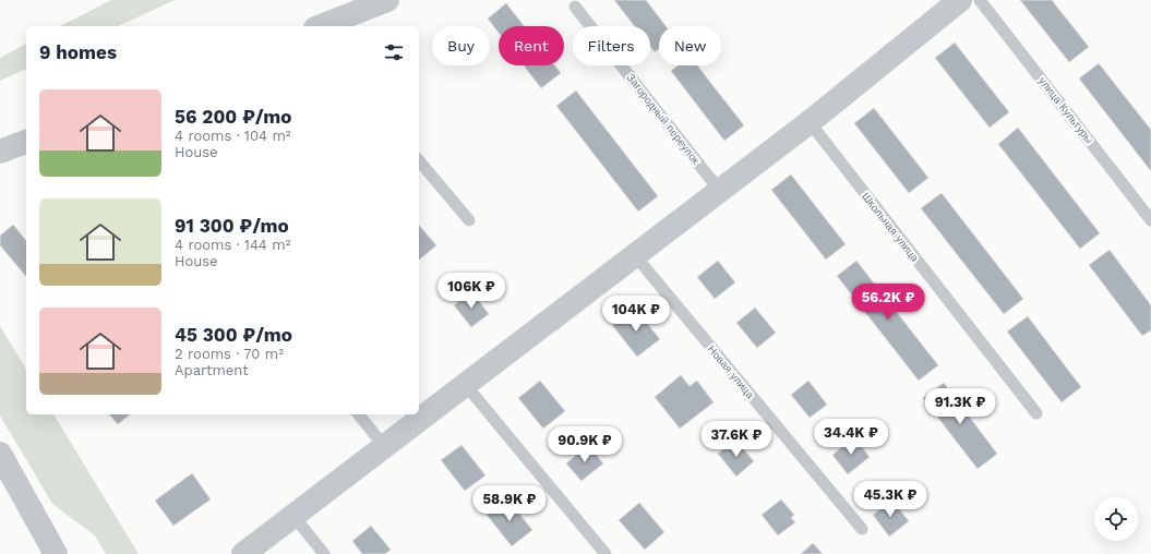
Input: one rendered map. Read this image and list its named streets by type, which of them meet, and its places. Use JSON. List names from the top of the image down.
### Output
{
  "streets": {
    "lane": [
      "улица Культуры",
      "Загородный переулок",
      "Школьная улица",
      "Новая улица"
    ]
  },
  "page": {
    "chip": [
      "Buy",
      "Rent",
      "Filters",
      "New"
    ],
    "heading": "9 homes",
    "list": [
      {
        "name": "56 200 ₽/mo",
        "note": "4 rooms · 104 m² · House"
      },
      {
        "name": "91 300 ₽/mo",
        "note": "4 rooms · 144 m² · House"
      },
      {
        "name": "45 300 ₽/mo",
        "note": "2 rooms · 70 m² · Apartment"
      }
    ],
    "price": [
      "106K ₽",
      "56.2K ₽",
      "104K ₽",
      "91.3K ₽",
      "34.4K ₽",
      "37.6K ₽",
      "90.9K ₽",
      "45.3K ₽",
      "58.9K ₽"
    ]
  }
}
